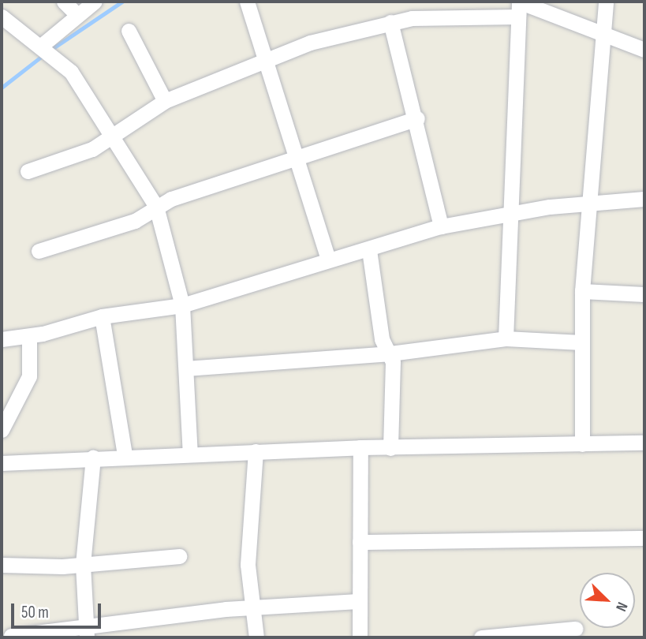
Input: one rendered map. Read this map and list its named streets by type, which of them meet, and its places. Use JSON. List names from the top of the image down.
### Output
{
  "scale_bar": "50 m",
  "north": "bottom right"
}
